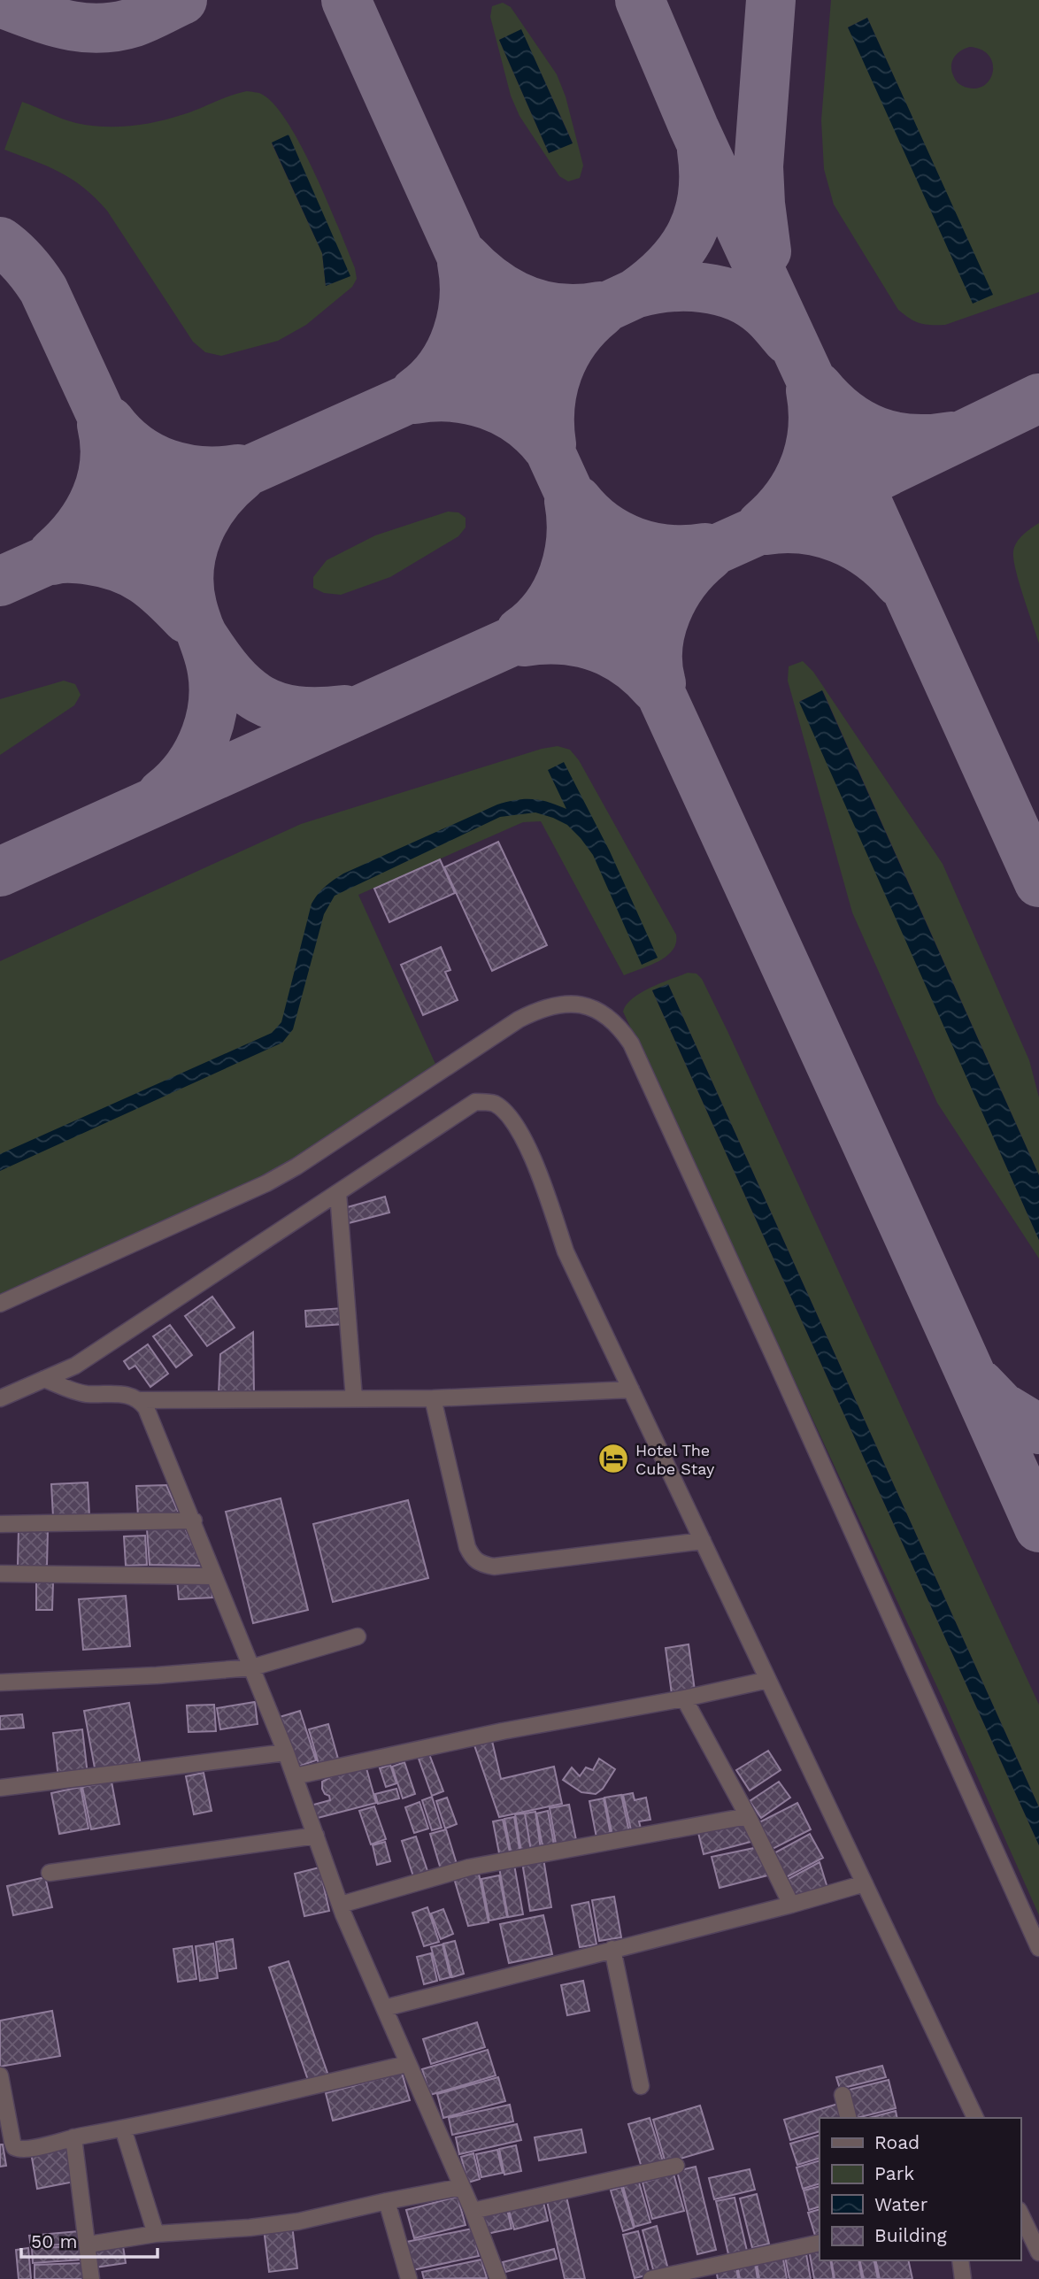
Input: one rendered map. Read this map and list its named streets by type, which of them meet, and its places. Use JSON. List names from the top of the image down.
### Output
{
  "places": {
    "hotel": ["Hotel The Cube Stay"]
  },
  "legend": [
    "Road",
    "Park",
    "Water",
    "Building"
  ],
  "scale_bar": "50 m"
}
